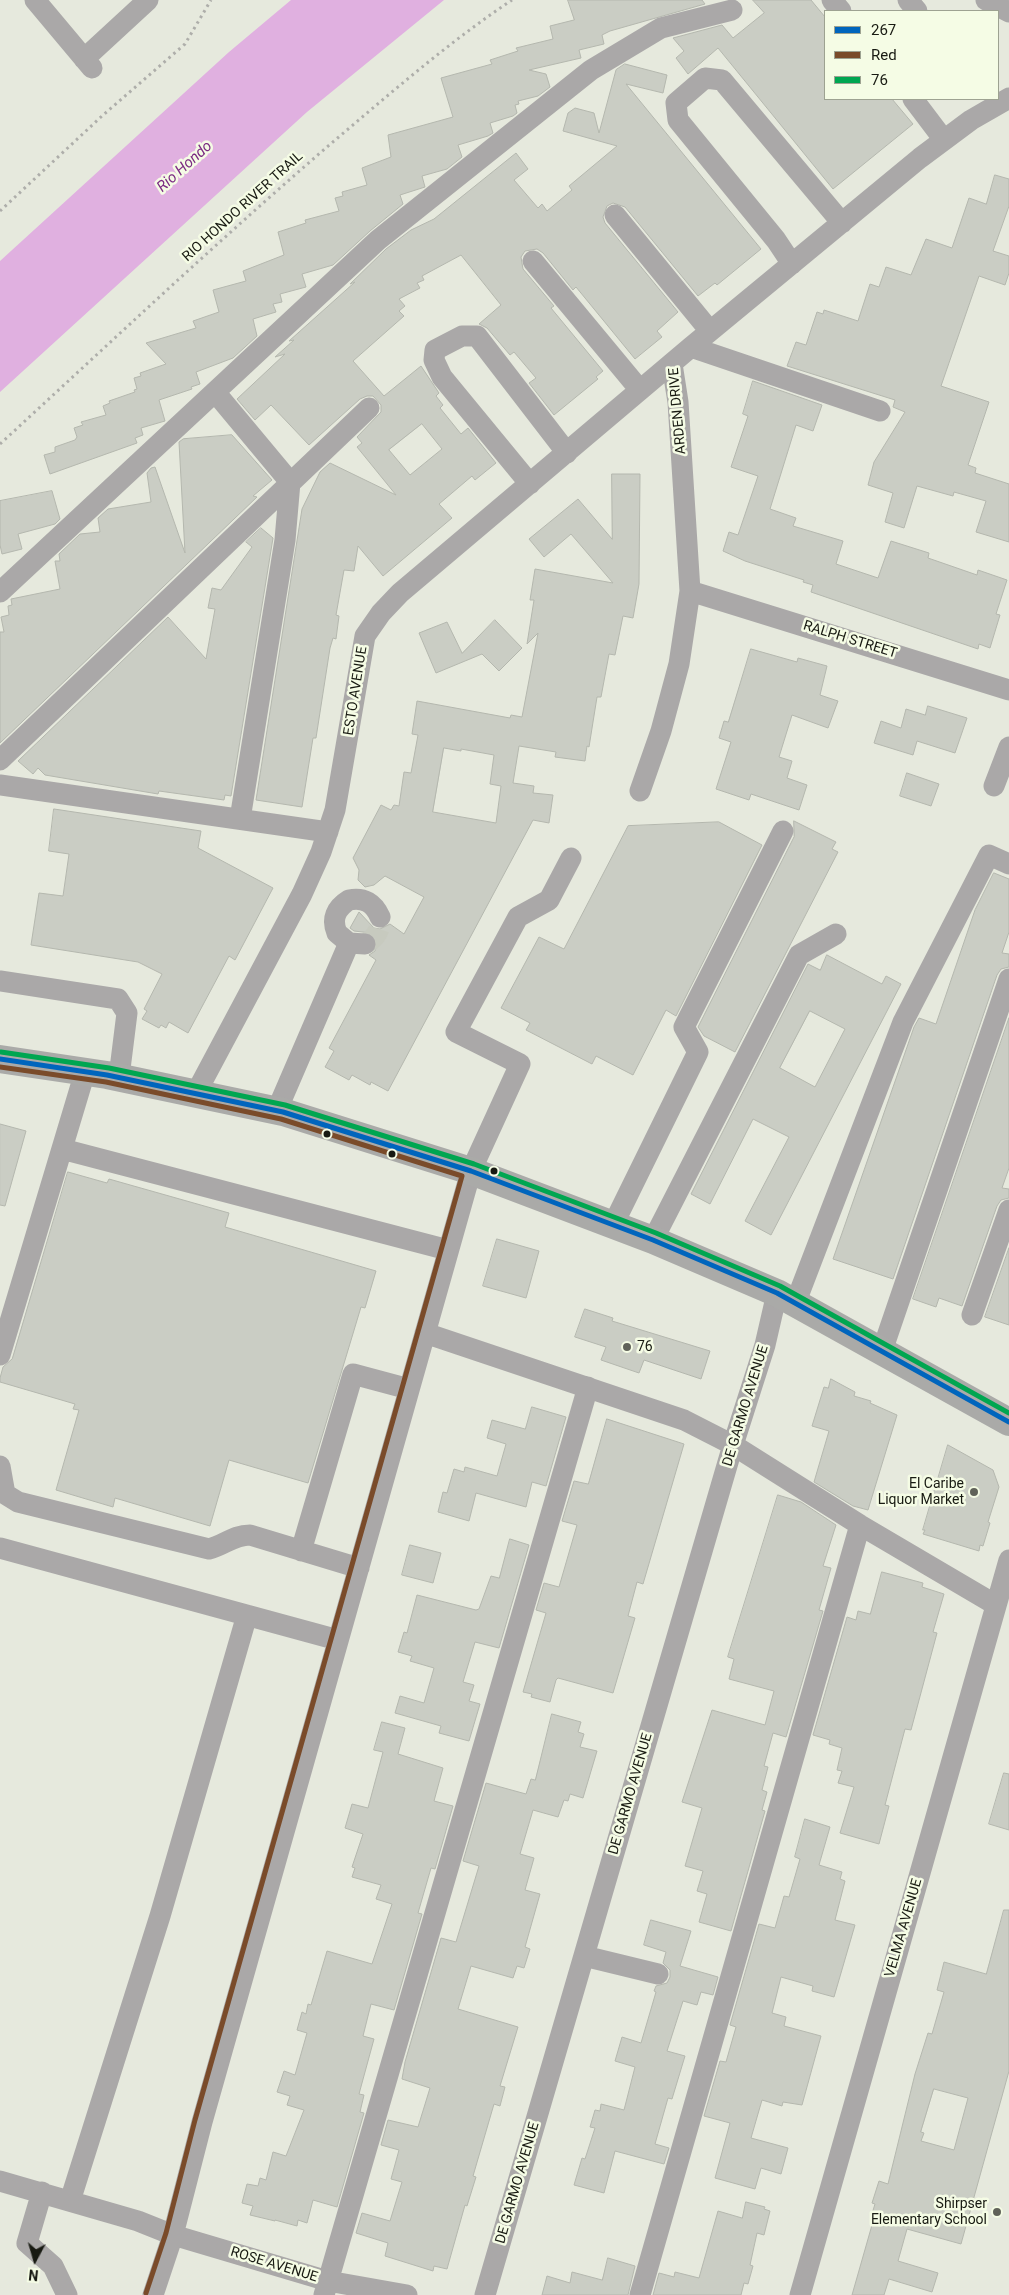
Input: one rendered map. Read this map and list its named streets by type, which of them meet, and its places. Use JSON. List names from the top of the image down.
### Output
{
  "streets": {
    "street": [
      "ARDEN DRIVE",
      "RALPH STREET",
      "ESTO AVENUE",
      "DE GARMO AVENUE",
      "VELMA AVENUE",
      "ROSE AVENUE"
    ],
    "path": ["RIO HONDO RIVER TRAIL"]
  },
  "crossings": [
    ["ARDEN DRIVE", "RALPH STREET"],
    ["ARDEN DRIVE", "ESTO AVENUE"]
  ],
  "water": ["Rio Hondo"],
  "places": ["76", "El Caribe Liquor Market", "Shirpser Elementary School"],
  "lines": ["transit line 76", "transit line 267", "transit line Red"],
  "legend": ["267", "Red", "76"],
  "north": "bottom"
}
